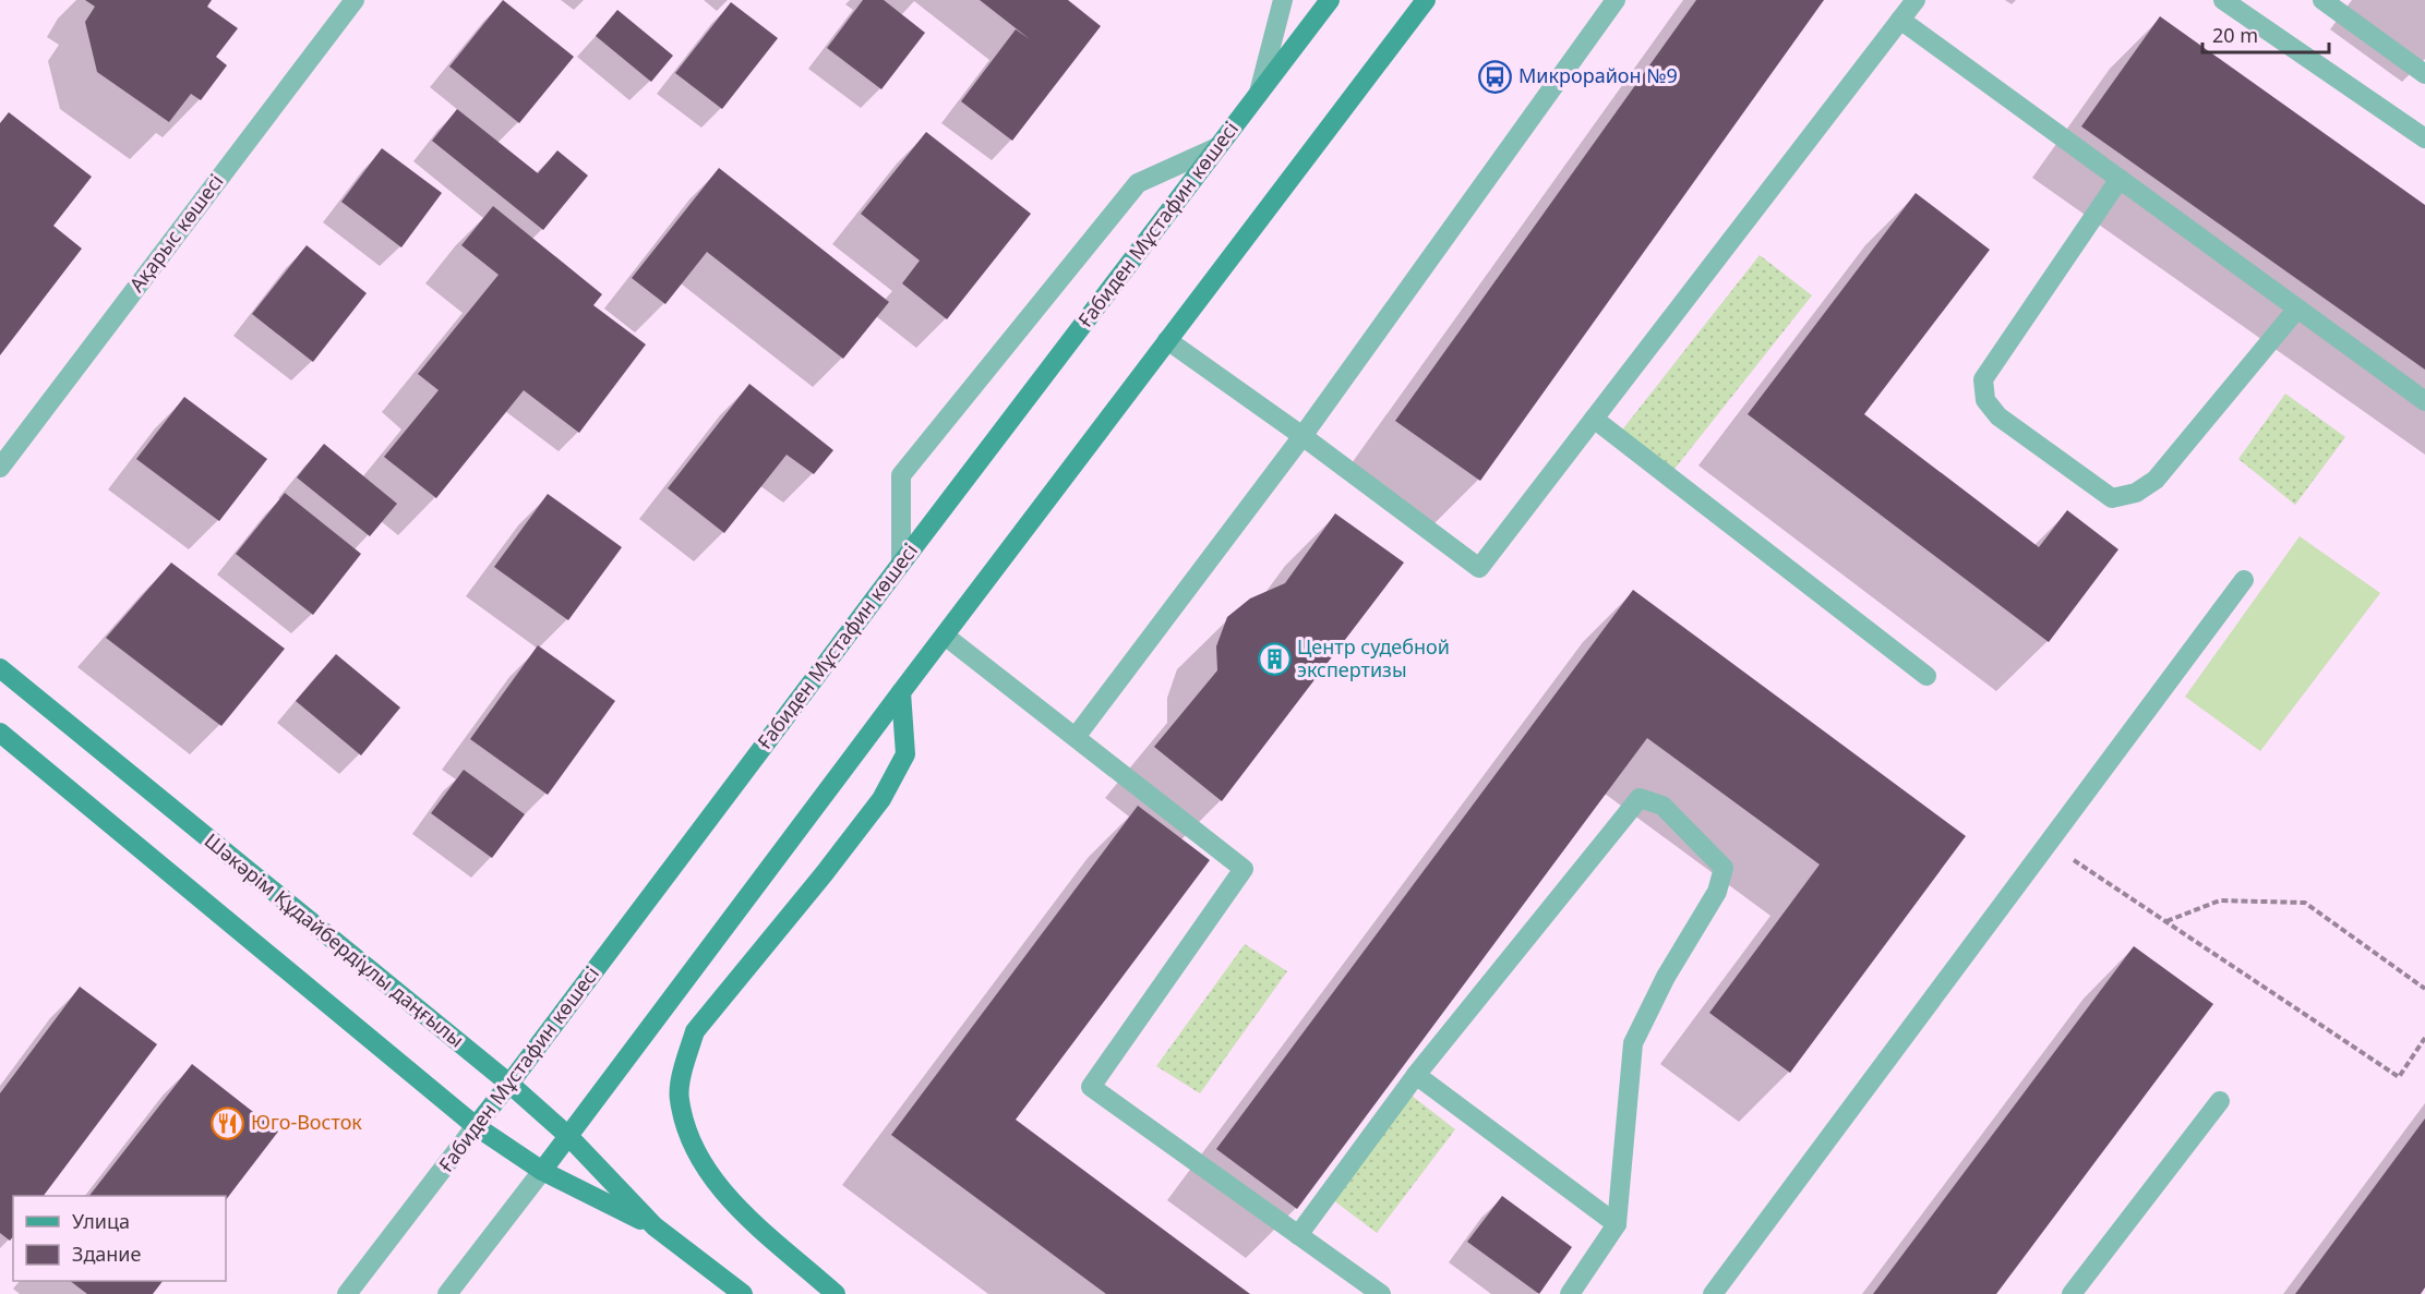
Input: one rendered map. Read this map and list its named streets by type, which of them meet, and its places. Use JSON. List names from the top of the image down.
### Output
{
  "streets": {
    "main road": ["Ғабиден Мұстафин көшесі", "Шәкәрім Құдайбердіұлы даңғылы"],
    "street": ["Ақарыс көшесі"]
  },
  "crossings": [
    ["Ғабиден Мұстафин көшесі", "Шәкәрім Құдайбердіұлы даңғылы"]
  ],
  "places": {
    "bus stop": ["Микрорайон №9"],
    "building": ["Центр судебной экспертизы"],
    "restaurant": ["Юго-Восток"]
  },
  "legend": ["Улица", "Здание"],
  "scale_bar": "20 m"
}
